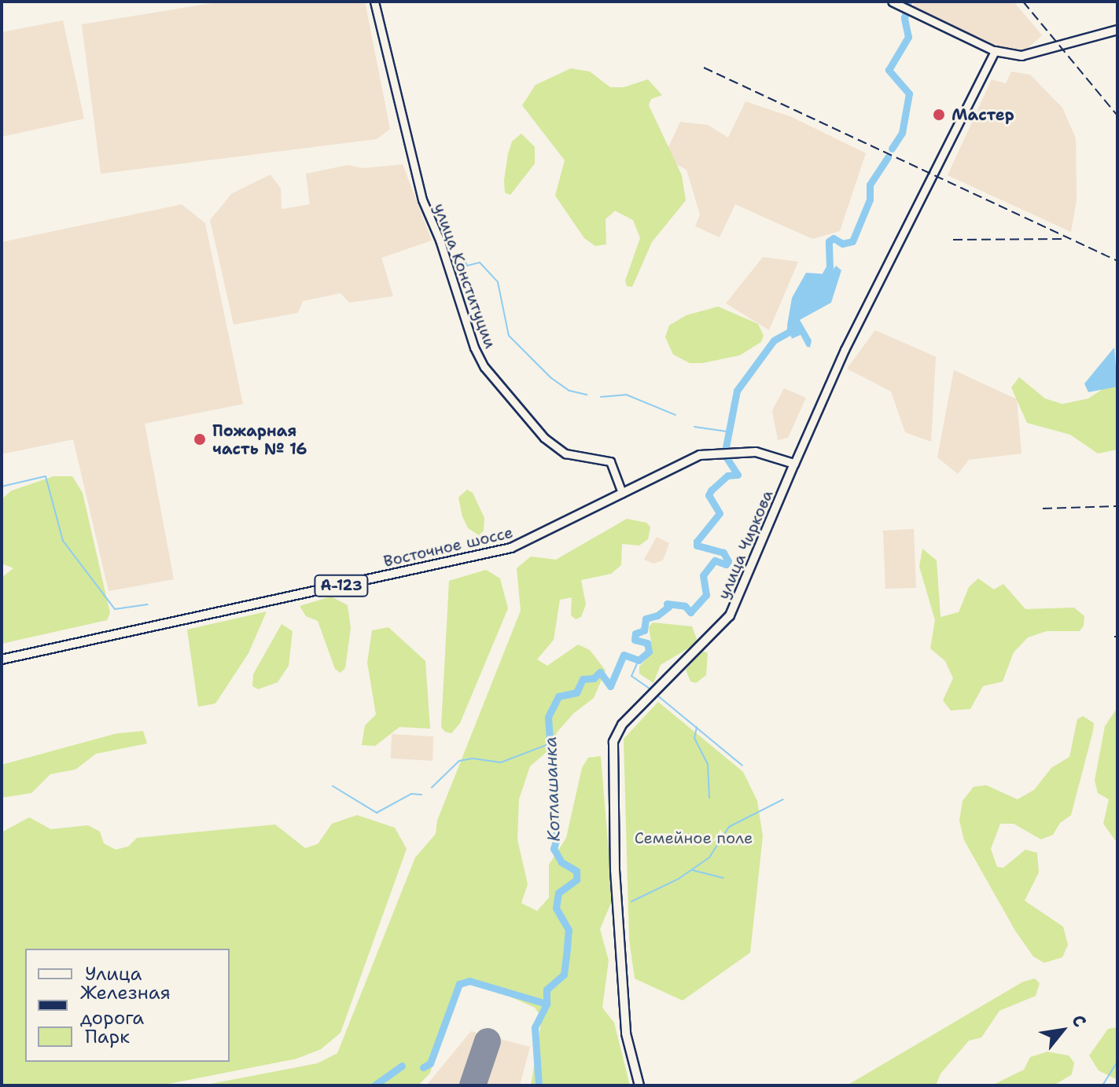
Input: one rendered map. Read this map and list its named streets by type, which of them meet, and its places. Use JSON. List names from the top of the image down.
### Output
{
  "streets": {
    "main road": [
      "улица Конституции",
      "улица Чиркова",
      "Восточное шоссе",
      "А-123"
    ]
  },
  "crossings": [
    ["улица Конституции", "Восточное шоссе"],
    ["улица Чиркова", "Восточное шоссе"]
  ],
  "water": ["Котлашанка"],
  "parks": ["Семейное поле"],
  "places": ["Мастер", "Пожарная часть № 16"],
  "legend": ["Улица", "Железная дорога", "Парк"],
  "north": "top right"
}
